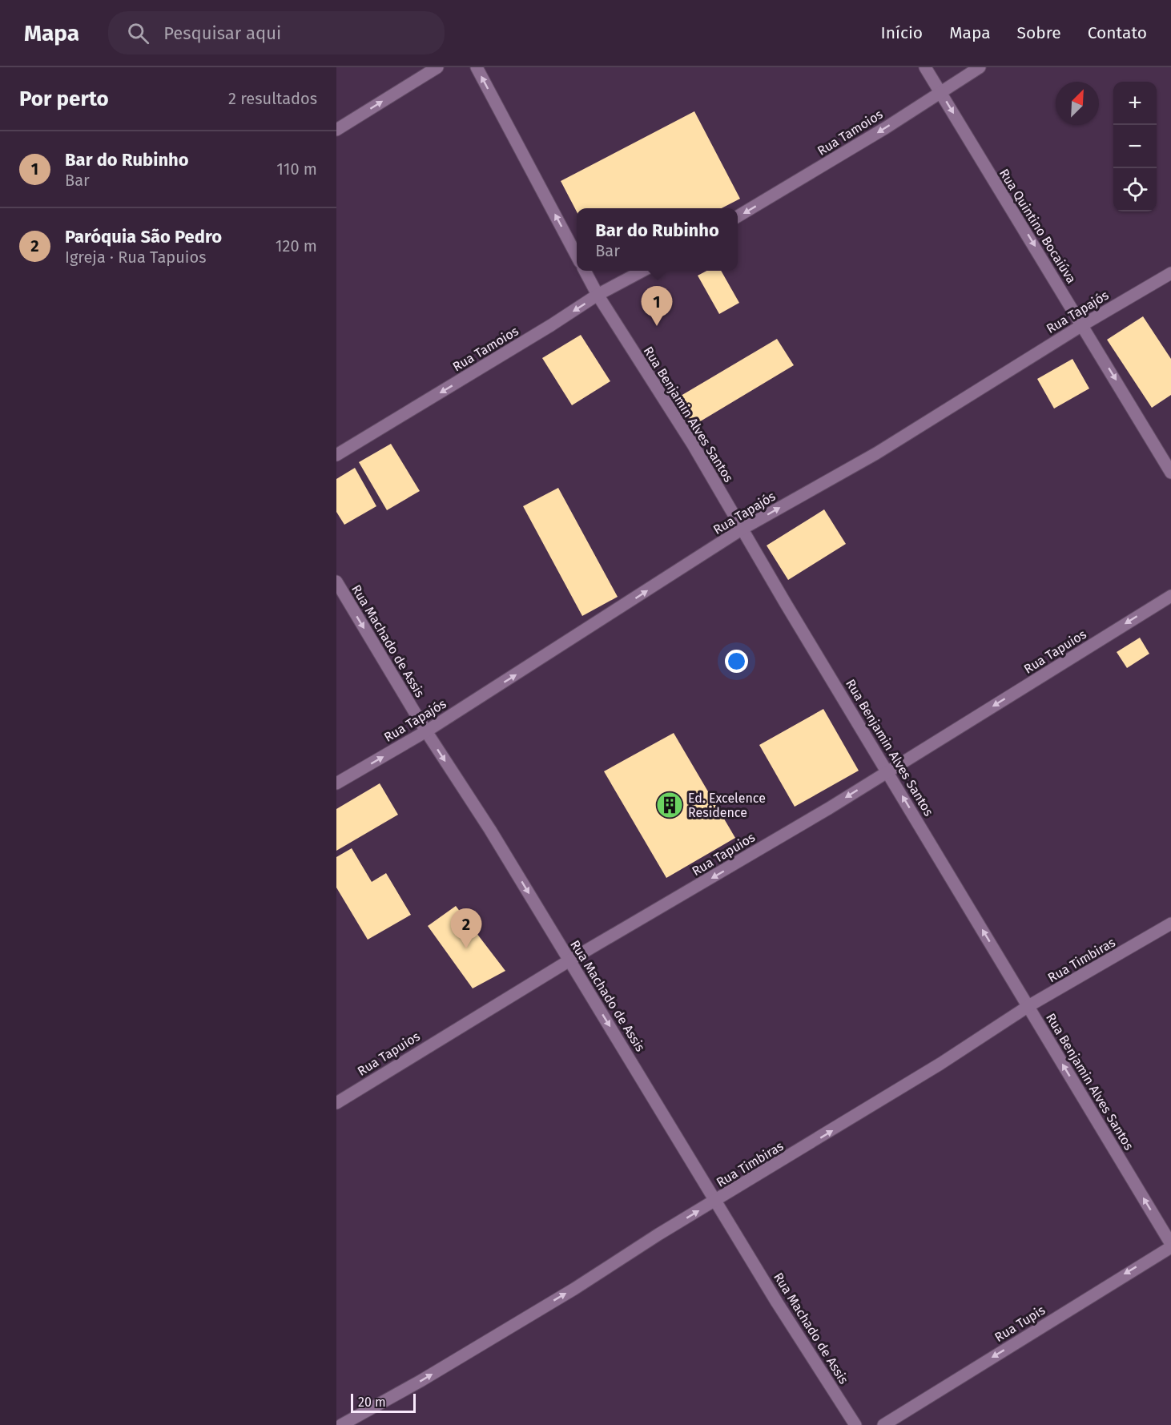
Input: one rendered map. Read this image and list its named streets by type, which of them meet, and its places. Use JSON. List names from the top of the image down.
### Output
{
  "streets": {
    "street": [
      "Rua Tamoios",
      "Rua Quintino Bocaiúva",
      "Rua Tapajós",
      "Rua Benjamin Alves Santos",
      "Rua Machado de Assis",
      "Rua Tapuios",
      "Rua Timbiras",
      "Rua Tupis"
    ]
  },
  "crossings": [
    ["Rua Tamoios", "Rua Quintino Bocaiúva"],
    ["Rua Tamoios", "Rua Benjamin Alves Santos"],
    ["Rua Quintino Bocaiúva", "Rua Tapajós"],
    ["Rua Tapajós", "Rua Benjamin Alves Santos"],
    ["Rua Tapajós", "Rua Machado de Assis"],
    ["Rua Benjamin Alves Santos", "Rua Tapuios"],
    ["Rua Benjamin Alves Santos", "Rua Timbiras"],
    ["Rua Benjamin Alves Santos", "Rua Tupis"],
    ["Rua Machado de Assis", "Rua Tapuios"],
    ["Rua Machado de Assis", "Rua Timbiras"]
  ],
  "one_way": [
    "Rua Tamoios",
    "Rua Quintino Bocaiúva",
    "Rua Tapajós",
    "Rua Benjamin Alves Santos",
    "Rua Machado de Assis",
    "Rua Tapuios",
    "Rua Timbiras",
    "Rua Tupis"
  ],
  "places": {
    "building": ["Ed. Excelence Residence"]
  },
  "scale_bar": "20 m",
  "north": "top right",
  "page": {
    "header": "Mapa",
    "search": "Pesquisar aqui",
    "nav": [
      "Início",
      "Mapa",
      "Sobre",
      "Contato"
    ],
    "heading": ["Por perto", "2 resultados"],
    "map_buttons": ["+", "−"],
    "list": [
      {
        "mark": "1",
        "name": "Bar do Rubinho",
        "note": "Bar",
        "value": "110 m"
      },
      {
        "mark": "2",
        "name": "Paróquia São Pedro",
        "note": "Igreja · Rua Tapuios",
        "value": "120 m"
      }
    ],
    "popup": ["Bar do Rubinho", "Bar"],
    "pins": ["1", "2"],
    "scale": "20 m"
  }
}
